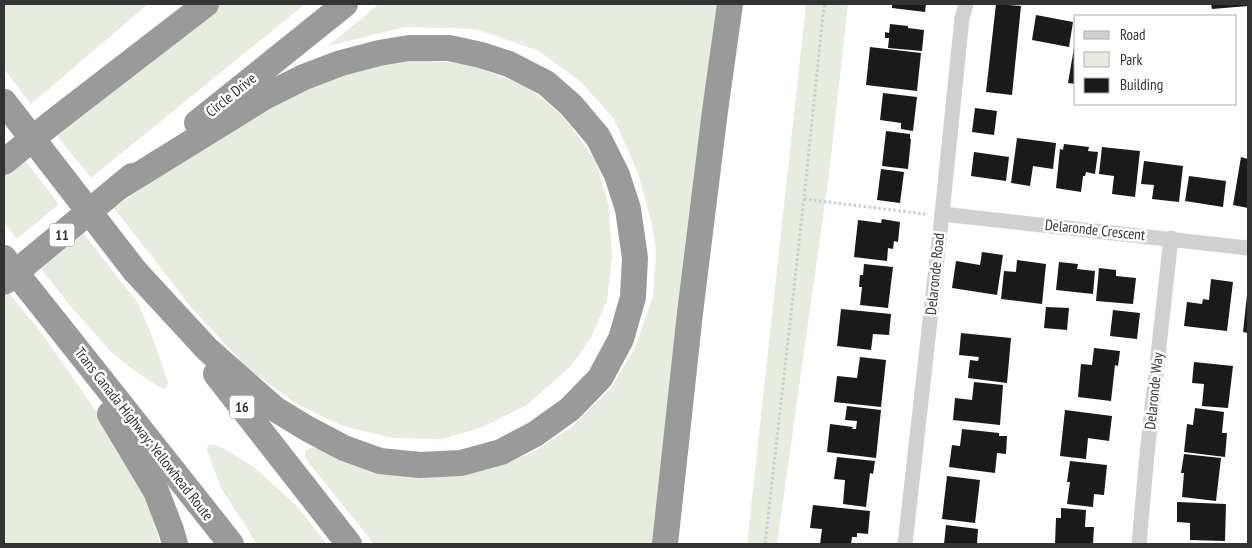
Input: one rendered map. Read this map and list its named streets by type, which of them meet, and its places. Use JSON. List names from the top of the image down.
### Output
{
  "streets": {
    "highway": [
      "Circle Drive",
      "11",
      "16",
      "Trans Canada Highway: Yellowhead Route"
    ],
    "street": ["Delaronde Crescent", "Delaronde Road", "Delaronde Way"]
  },
  "crossings": [
    ["Circle Drive", "11"],
    ["Delaronde Crescent", "Delaronde Road"],
    ["Delaronde Crescent", "Delaronde Way"]
  ],
  "legend": ["Road", "Park", "Building"]
}
